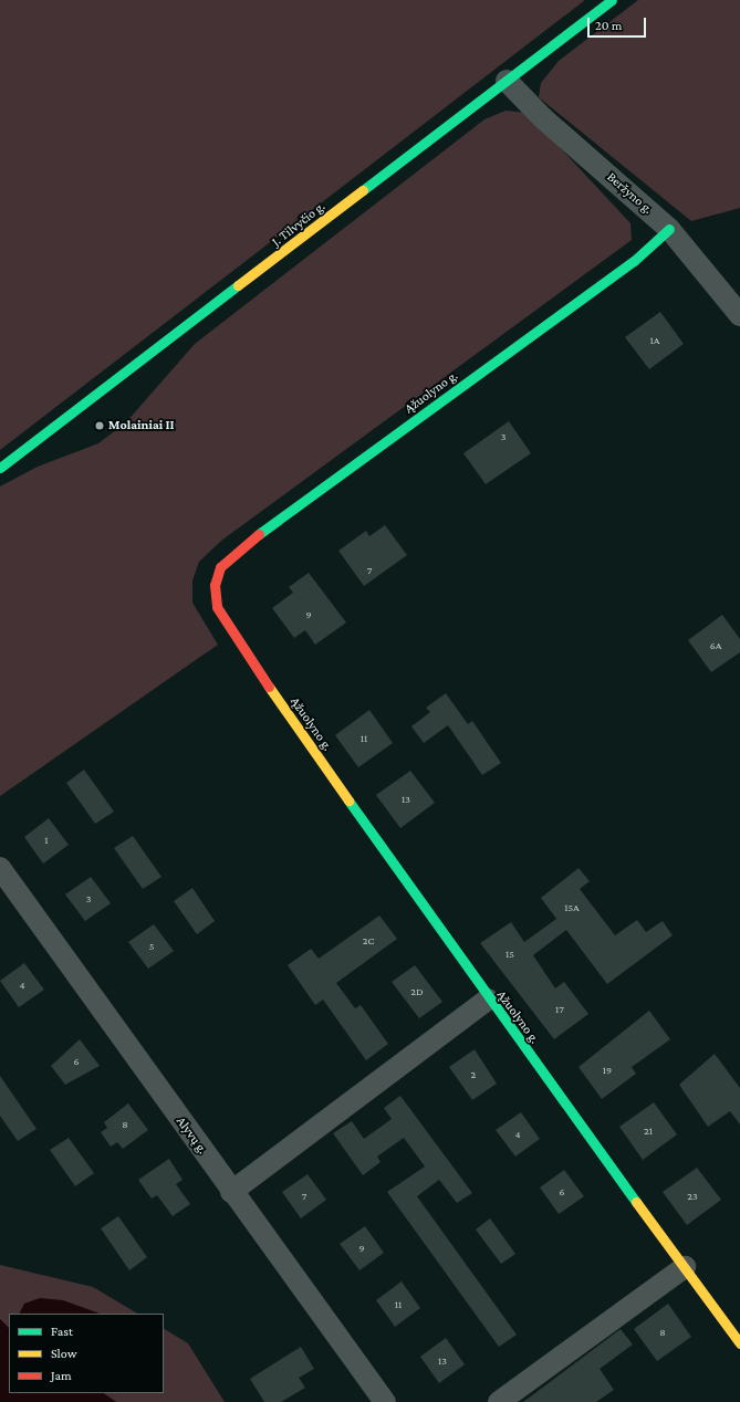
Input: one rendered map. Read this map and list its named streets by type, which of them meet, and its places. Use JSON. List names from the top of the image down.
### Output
{
  "streets": {
    "street": [
      "Beržyno g.",
      "J. Tilvyčio g.",
      "Ąžuolyno g.",
      "Alyvų g."
    ]
  },
  "crossings": [
    ["Beržyno g.", "J. Tilvyčio g."],
    ["Beržyno g.", "Ąžuolyno g."]
  ],
  "places": ["Molainiai II"],
  "house_numbers": [
    "1A",
    "3",
    "7",
    "9",
    "6A",
    "11",
    "13",
    "1",
    "3",
    "15A",
    "2C",
    "5",
    "15",
    "4",
    "2D",
    "17",
    "6",
    "19",
    "2",
    "8",
    "21",
    "4",
    "6",
    "7",
    "23",
    "9",
    "11",
    "8",
    "13"
  ],
  "legend": ["Fast", "Slow", "Jam"],
  "scale_bar": "20 m"
}
